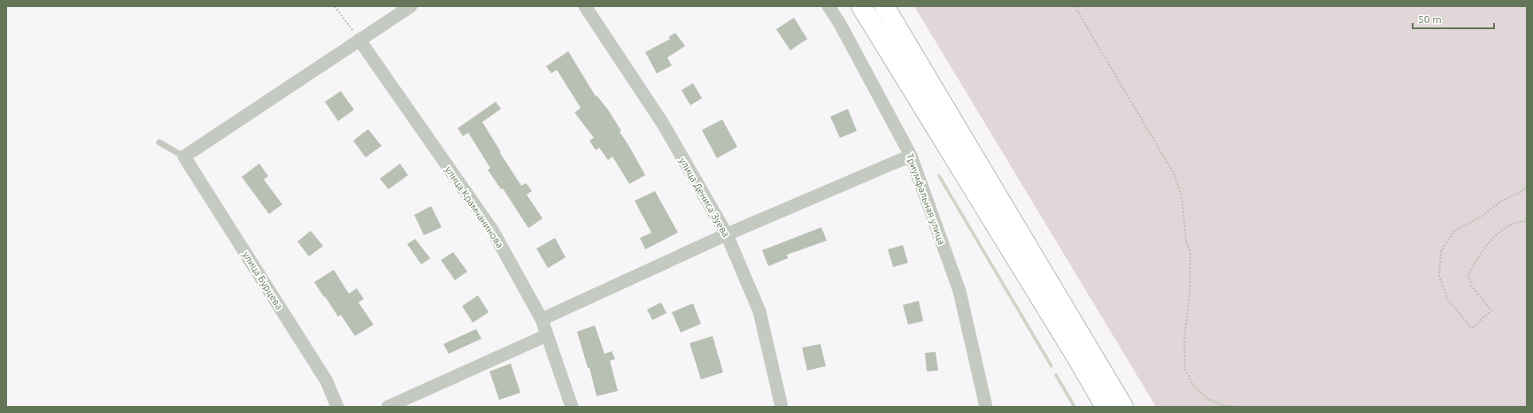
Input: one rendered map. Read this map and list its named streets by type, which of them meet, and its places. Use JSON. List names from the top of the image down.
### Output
{
  "streets": {
    "street": [
      "улица Дениса Зуева",
      "Триумфальная улица",
      "улица Крамчанинова",
      "улица Бурцева"
    ]
  },
  "scale_bar": "50 m"
}
